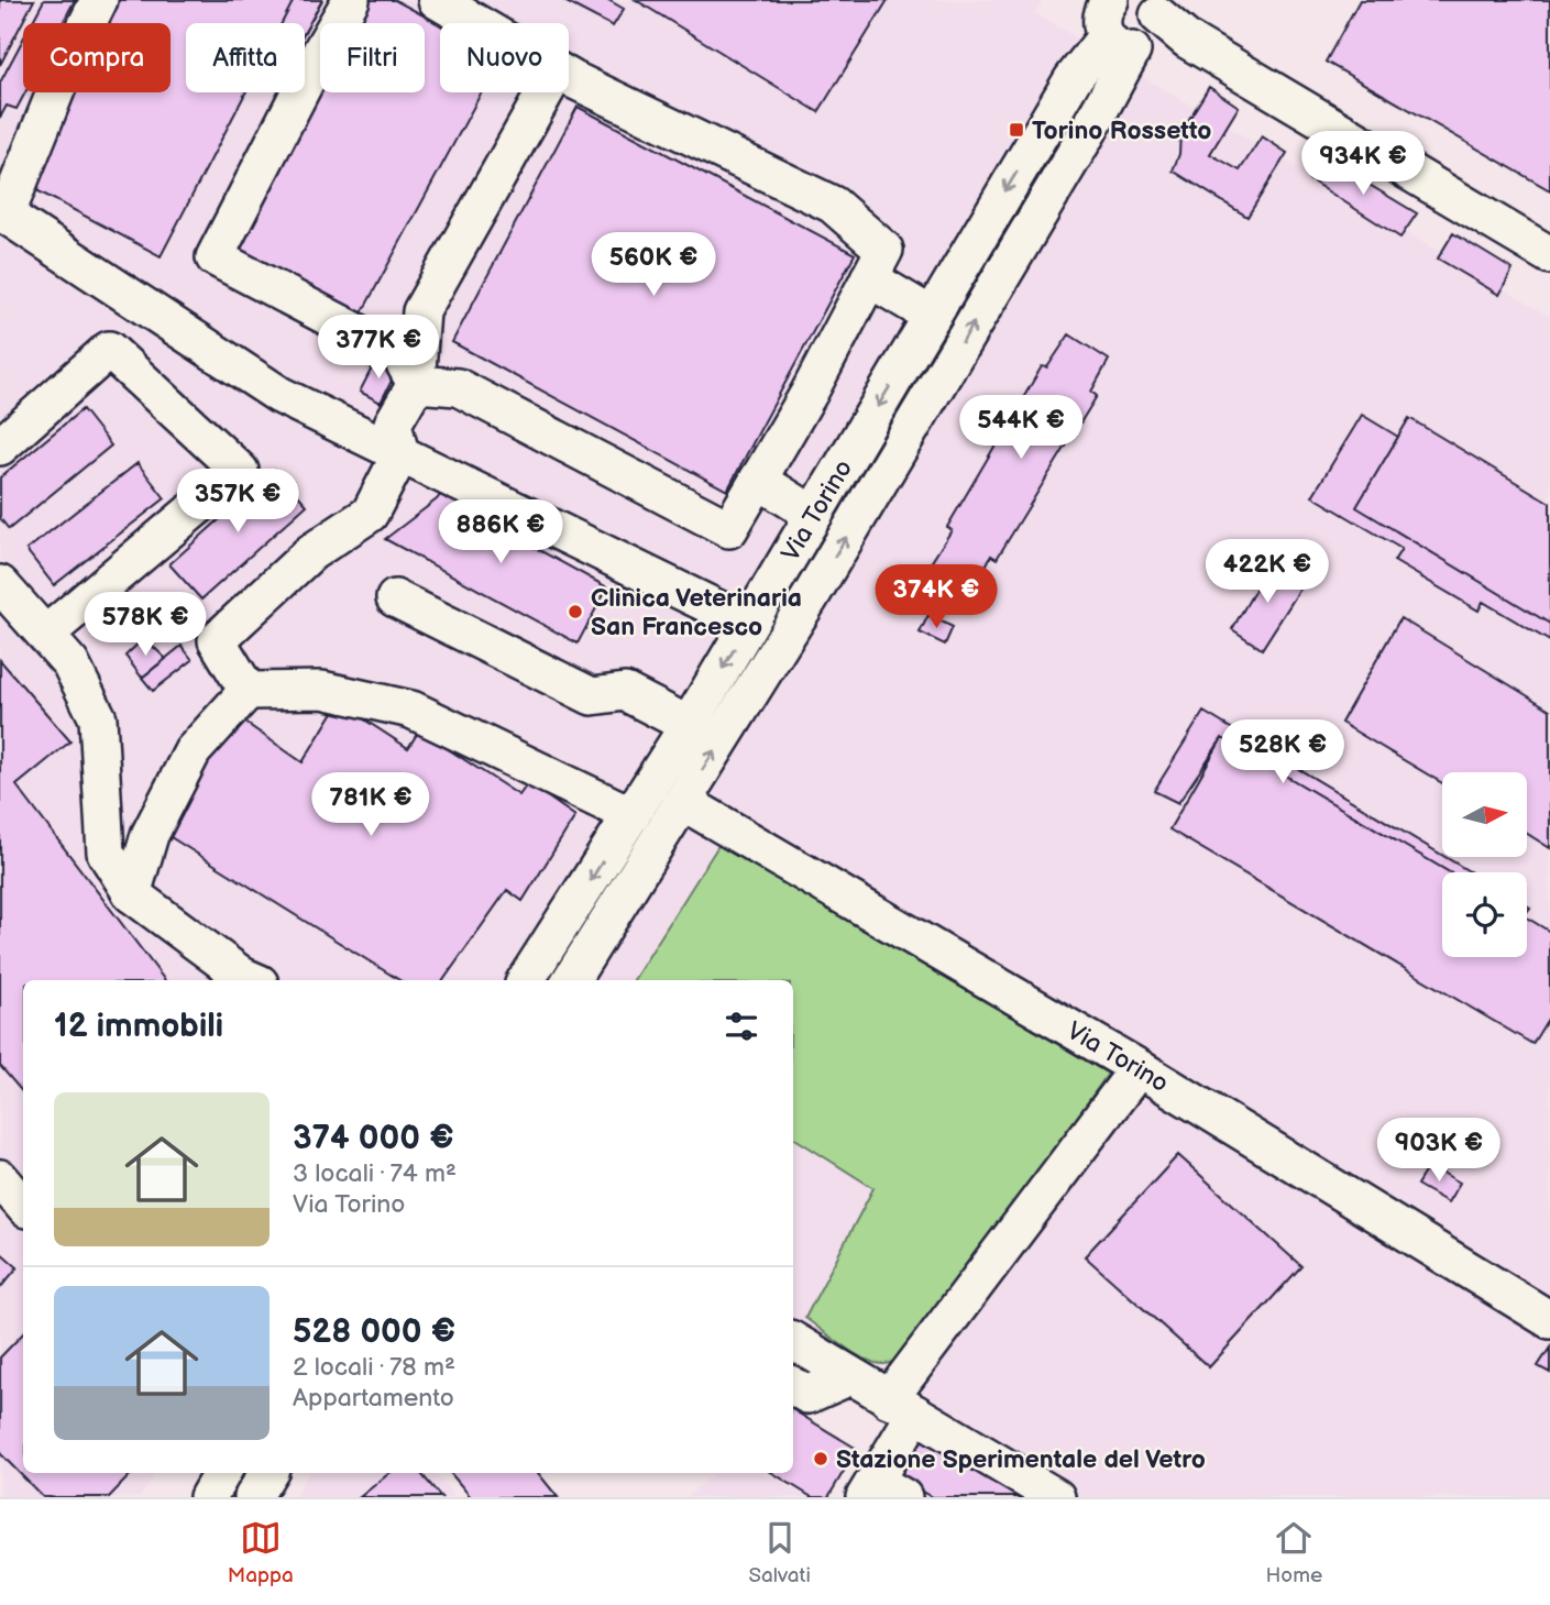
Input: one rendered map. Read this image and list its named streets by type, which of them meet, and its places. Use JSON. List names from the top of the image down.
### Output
{
  "streets": {
    "street": ["Via Torino"]
  },
  "places": {
    "transit": ["Torino Rossetto"],
    "other": ["Clinica Veterinaria San Francesco", "Stazione Sperimentale del Vetro"]
  },
  "north": "right",
  "page": {
    "chip": [
      "Compra",
      "Affitta",
      "Filtri",
      "Nuovo"
    ],
    "price": [
      "934K €",
      "560K €",
      "377K €",
      "544K €",
      "357K €",
      "886K €",
      "422K €",
      "374K €",
      "578K €",
      "528K €",
      "781K €",
      "903K €"
    ],
    "heading": "12 immobili",
    "list": [
      {
        "name": "374 000 €",
        "note": "3 locali · 74 m² · Via Torino"
      },
      {
        "name": "528 000 €",
        "note": "2 locali · 78 m² · Appartamento"
      }
    ],
    "tabs": ["Mappa", "Salvati", "Home"]
  }
}
